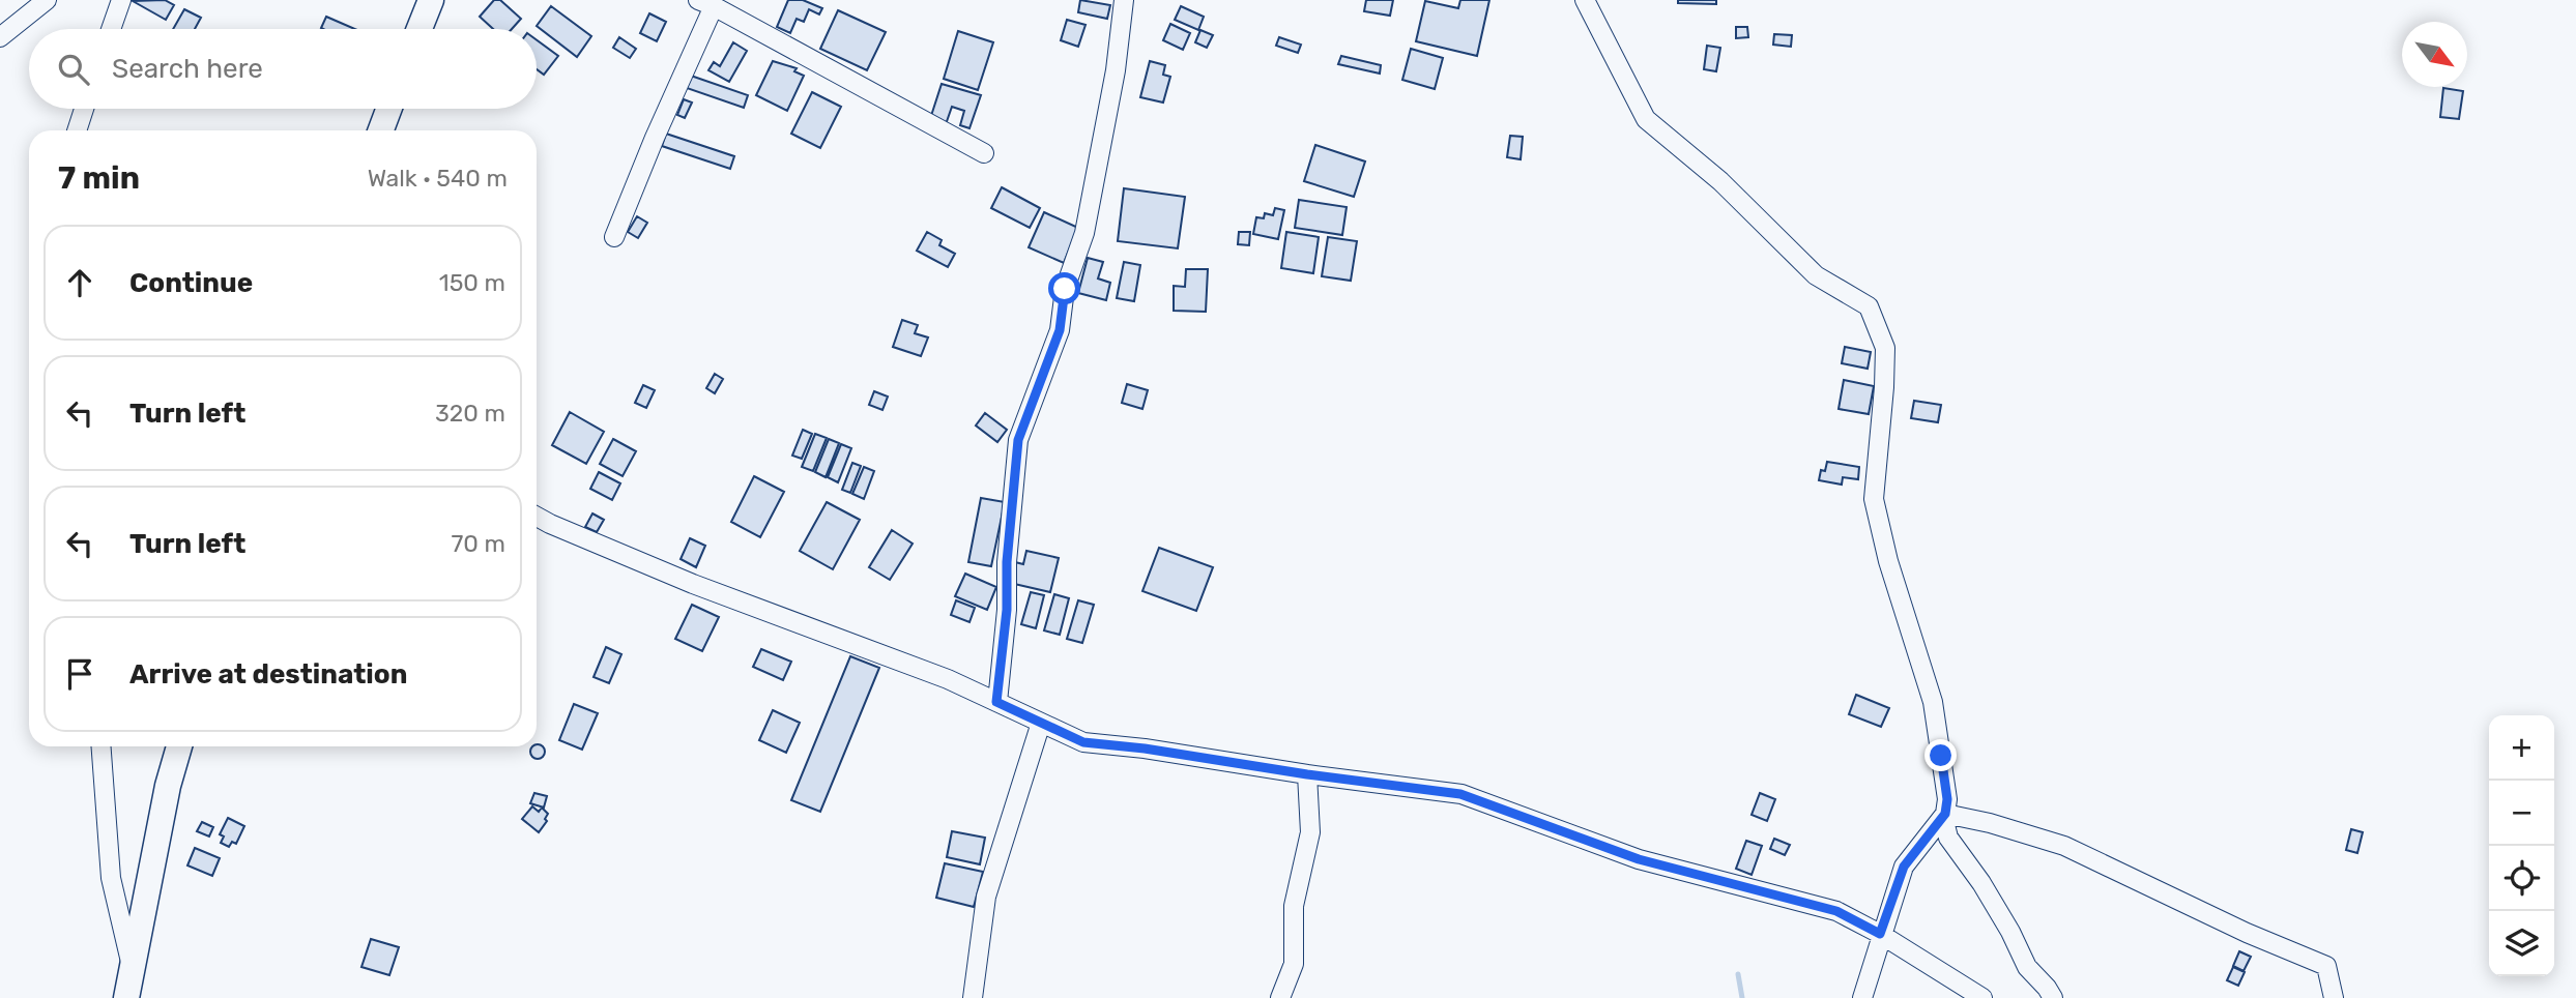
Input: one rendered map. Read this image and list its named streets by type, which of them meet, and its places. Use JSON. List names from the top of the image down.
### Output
{
  "north": "bottom right",
  "page": {
    "search": "Search here",
    "heading": ["7 min", "Walk · 540 m"],
    "list": [
      ["Continue", "150 m"],
      ["Turn left", "320 m"],
      ["Turn left", "70 m"],
      "Arrive at destination"
    ],
    "map_buttons": ["+", "−"]
  }
}
